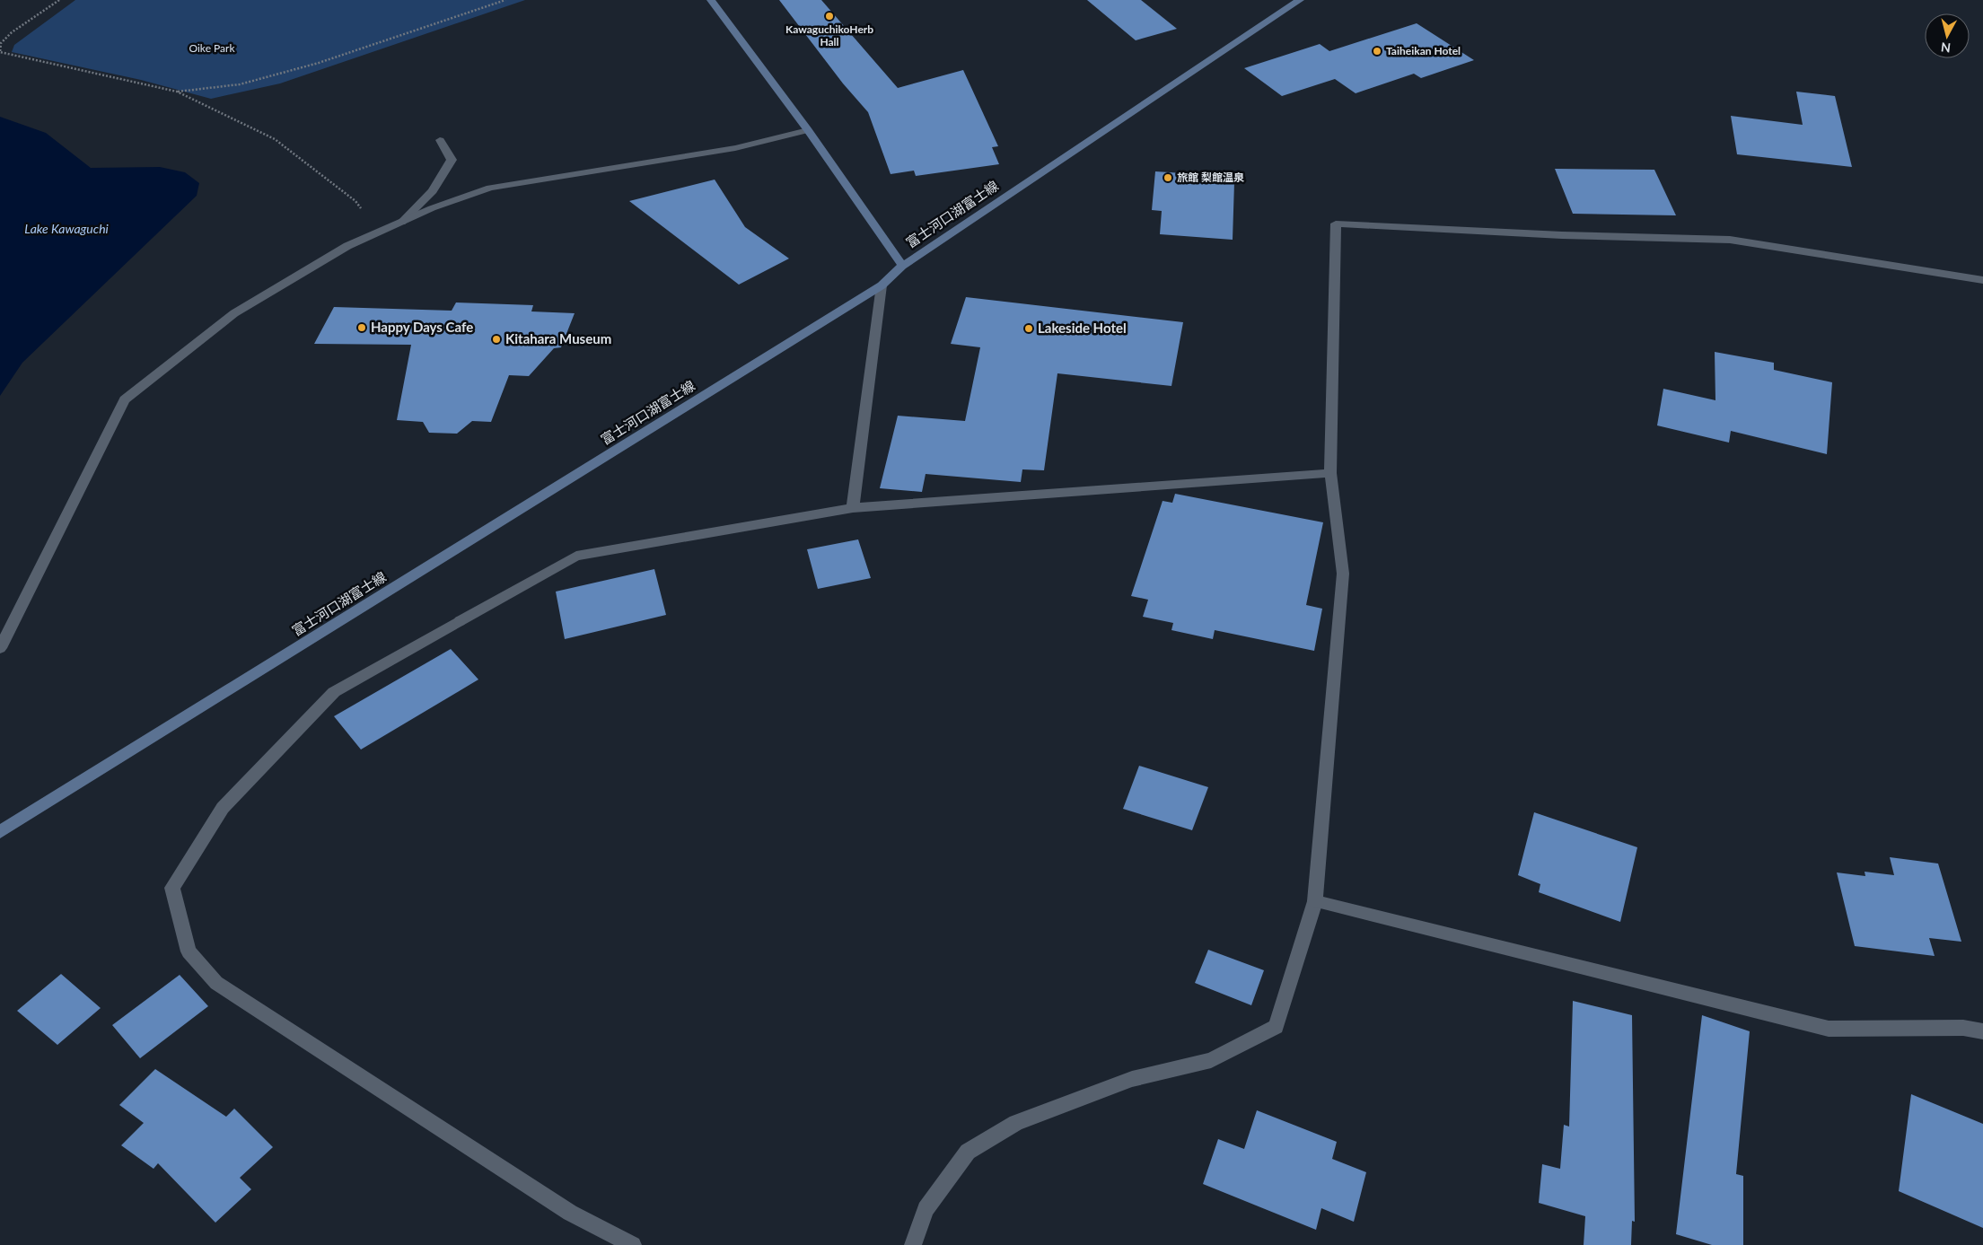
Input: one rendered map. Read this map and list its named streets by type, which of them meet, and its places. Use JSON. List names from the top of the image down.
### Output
{
  "streets": {
    "main road": ["富士河口湖富士線"]
  },
  "water": ["Lake Kawaguchi"],
  "parks": ["Oike Park"],
  "places": [
    "KawaguchikoHerb Hall",
    "Taiheikan Hotel",
    "旅館 梨館温泉",
    "Happy Days Cafe",
    "Lakeside Hotel",
    "Kitahara Museum"
  ],
  "north": "bottom"
}
